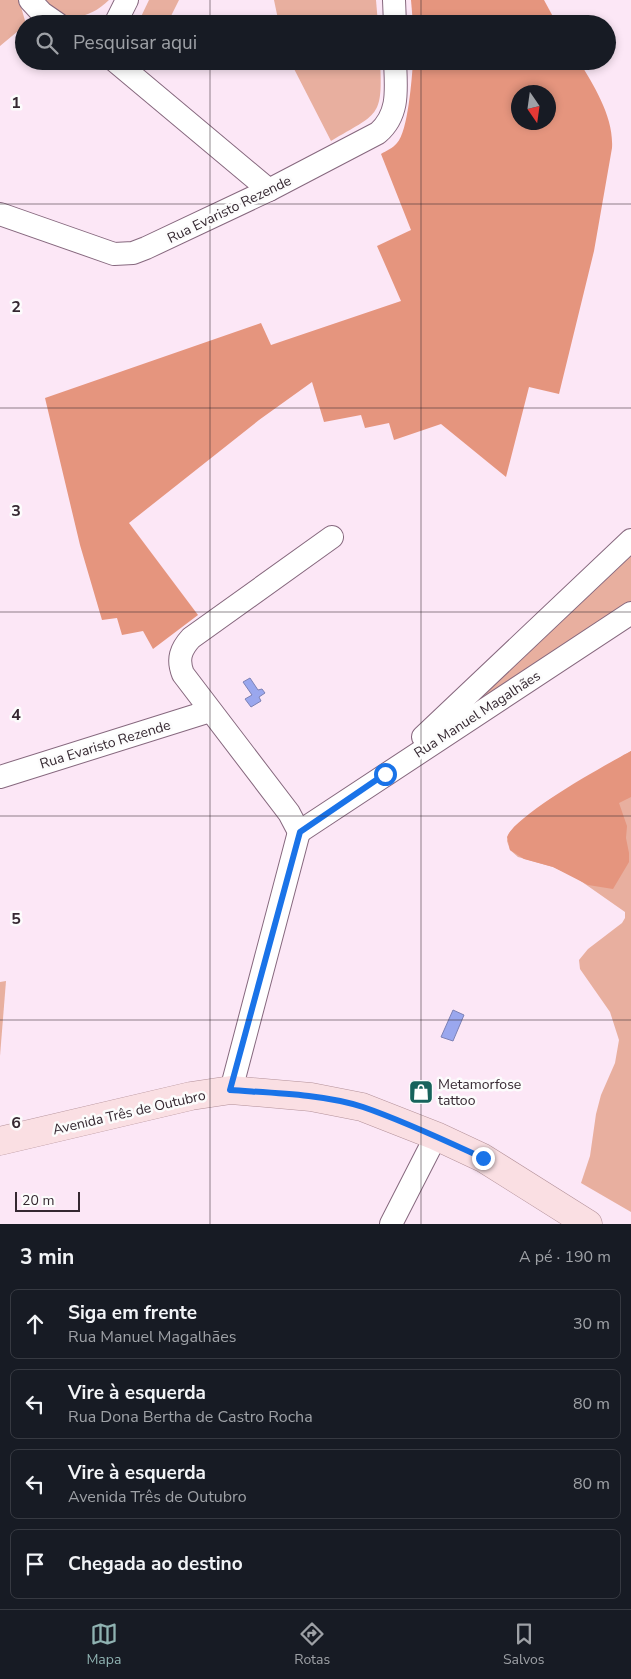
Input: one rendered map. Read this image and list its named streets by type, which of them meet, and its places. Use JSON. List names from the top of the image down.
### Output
{
  "streets": {
    "main road": ["Avenida Três de Outubro"],
    "street": ["Rua Evaristo Rezende", "Rua Manuel Magalhães"]
  },
  "places": {
    "shop": ["Metamorfose tattoo"]
  },
  "scale_bar": "20 m",
  "north": "bottom",
  "page": {
    "search": "Pesquisar aqui",
    "scale": "20 m",
    "heading": ["3 min", "A pé · 190 m"],
    "list": [
      ["Siga em frente", "Rua Manuel Magalhães", "30 m"],
      ["Vire à esquerda", "Rua Dona Bertha de Castro Rocha", "80 m"],
      ["Vire à esquerda", "Avenida Três de Outubro", "80 m"],
      "Chegada ao destino"
    ],
    "nav": ["Mapa", "Rotas", "Salvos"]
  },
  "grid": {
    "rows": [
      "1",
      "2",
      "3",
      "4",
      "5",
      "6"
    ]
  }
}
